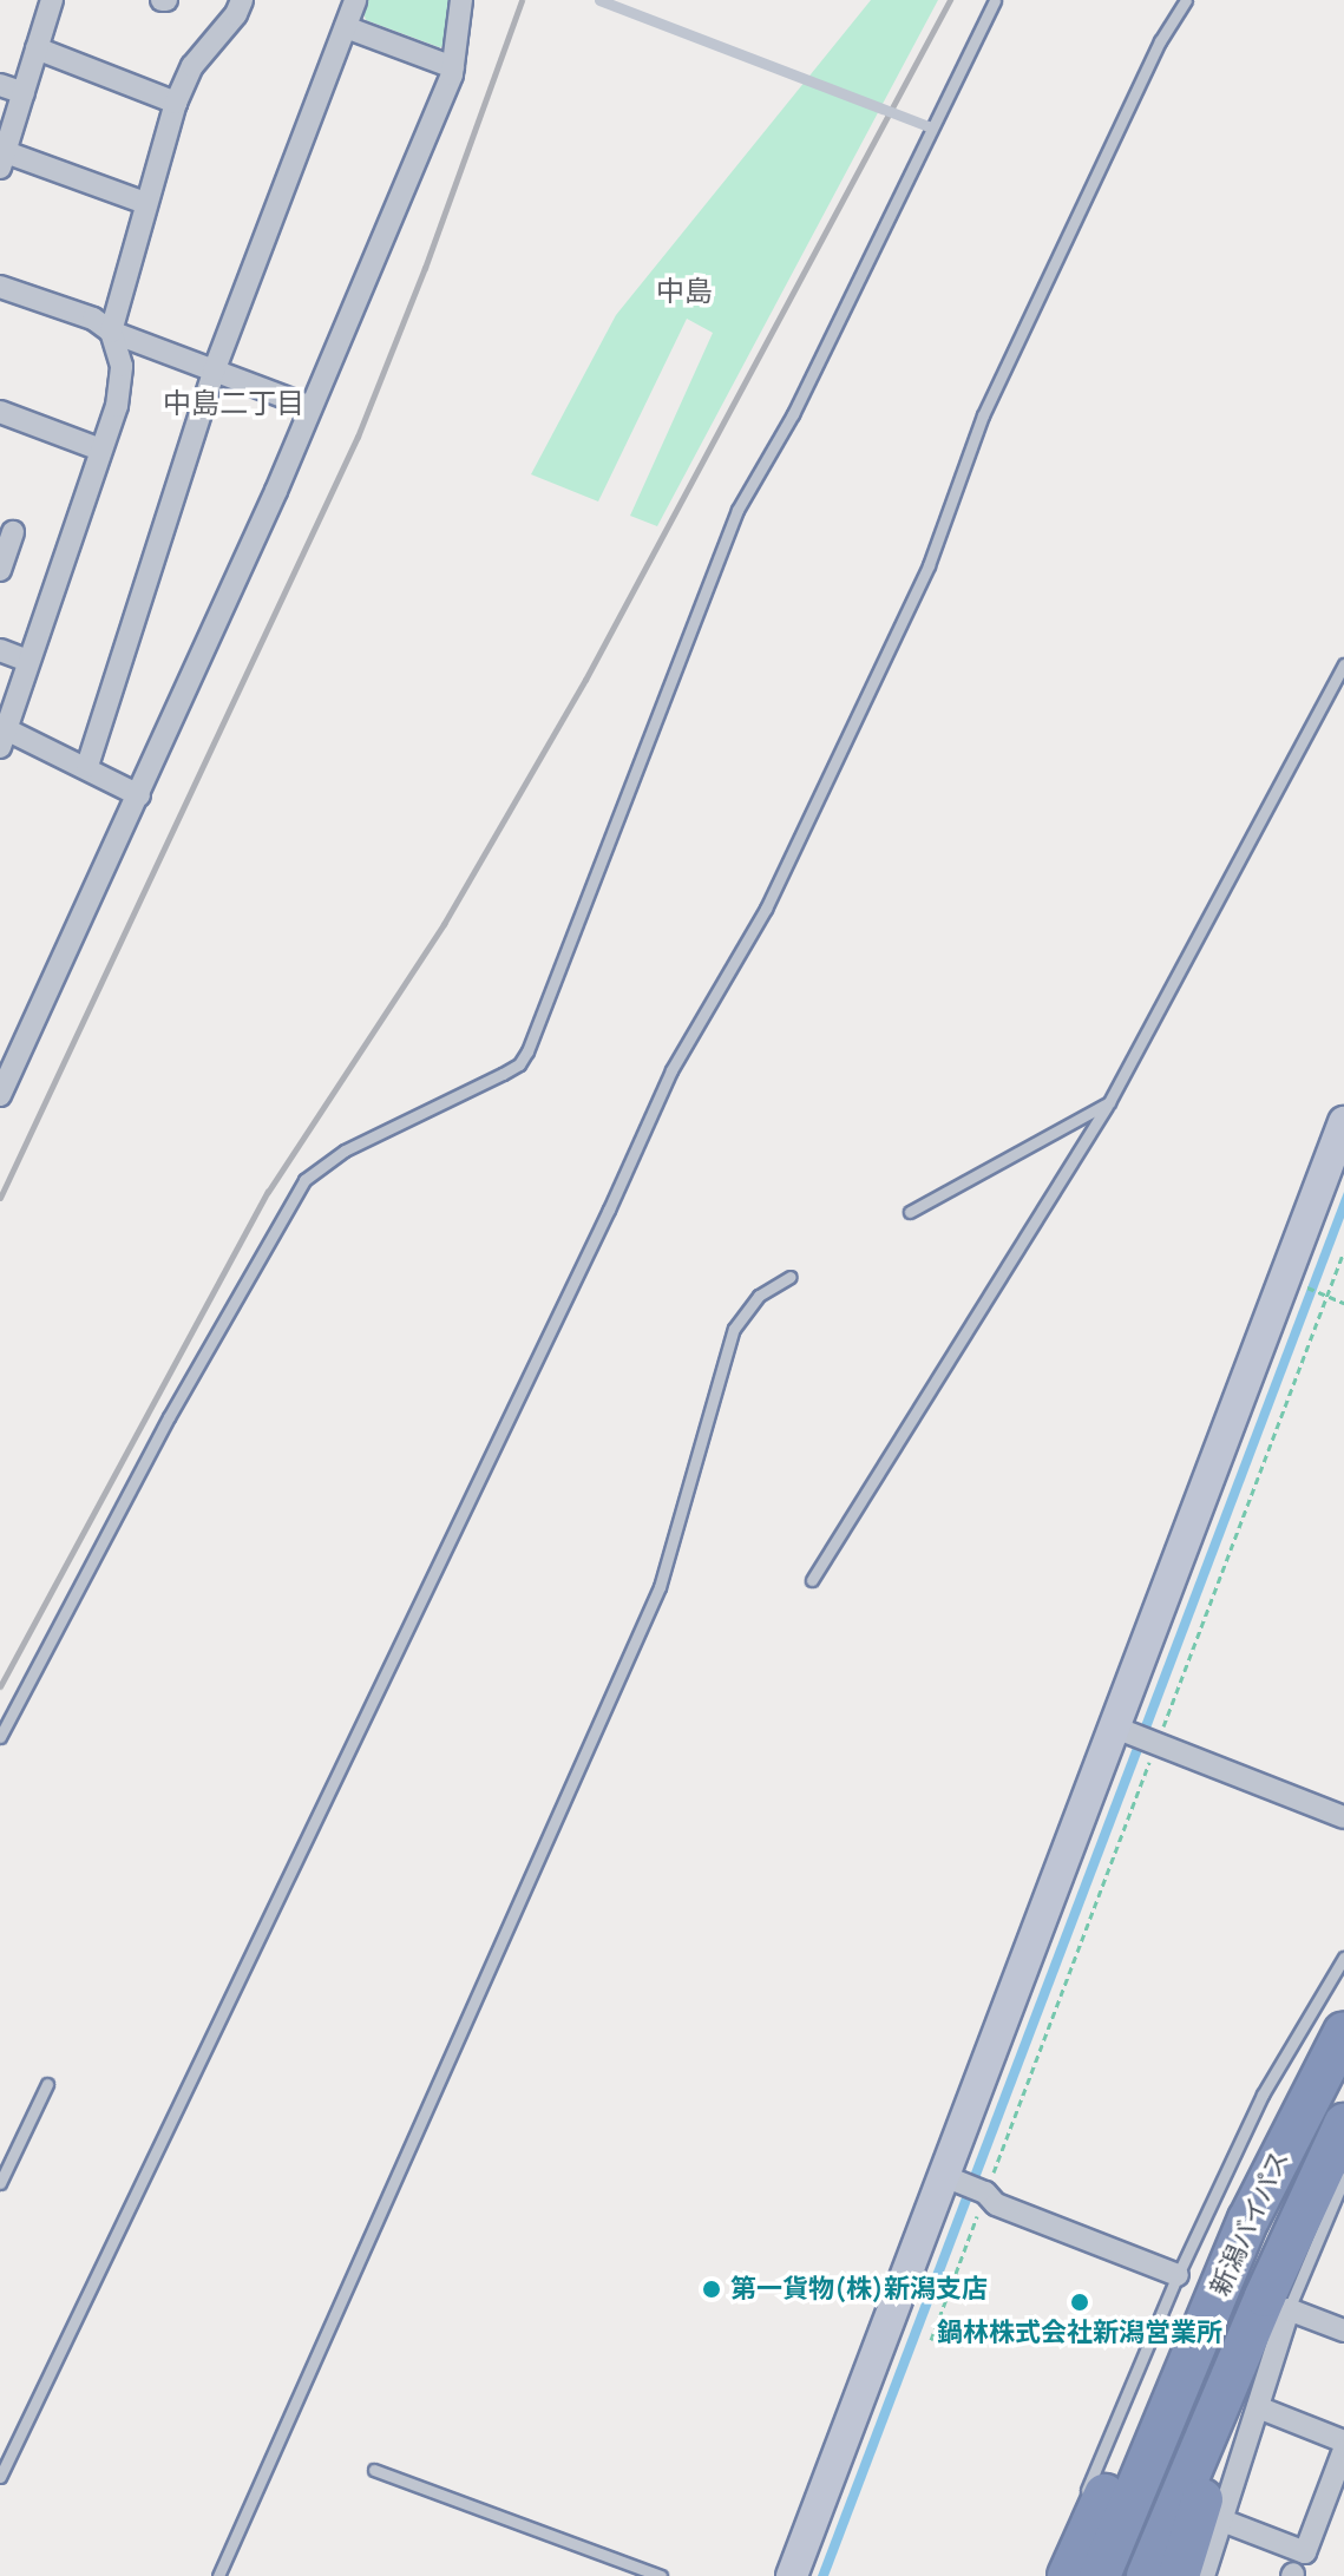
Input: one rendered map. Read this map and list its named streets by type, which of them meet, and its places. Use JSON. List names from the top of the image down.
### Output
{
  "streets": {
    "highway": ["新潟バイパス"]
  },
  "districts": ["中島", "中島二丁目"],
  "places": ["第一貨物(株)新潟支店", "鍋林株式会社新潟営業所"]
}
